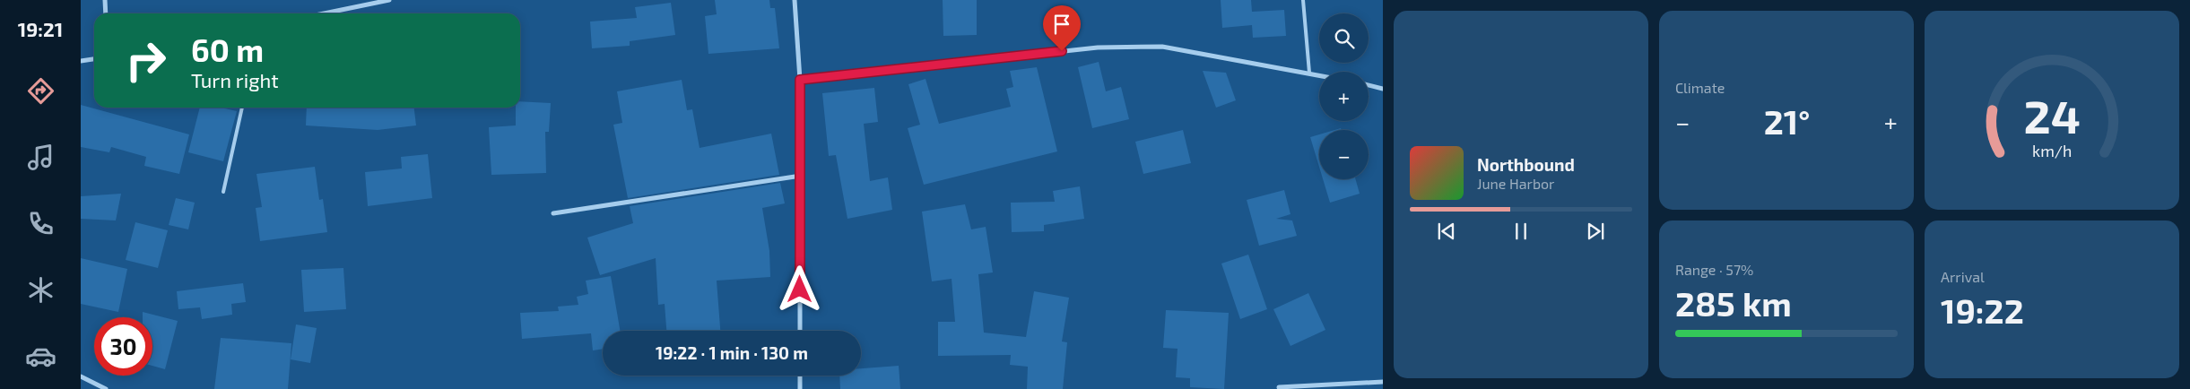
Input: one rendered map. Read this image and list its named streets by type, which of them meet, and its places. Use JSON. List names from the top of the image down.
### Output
{
  "page": {
    "tabs": "19:21",
    "tile": [
      "Climate",
      ["Range · 57%", "285 km"],
      ["Arrival", "19:22"]
    ],
    "map_buttons": ["+", "−"],
    "turn": ["60 m", "Turn right"],
    "heat": ["−", "21°", "+"],
    "song": ["Northbound", "June Harbor"],
    "limit": "30",
    "trip": "19:22 · 1 min · 130 m",
    "gauge": ["24", "km/h"]
  }
}
